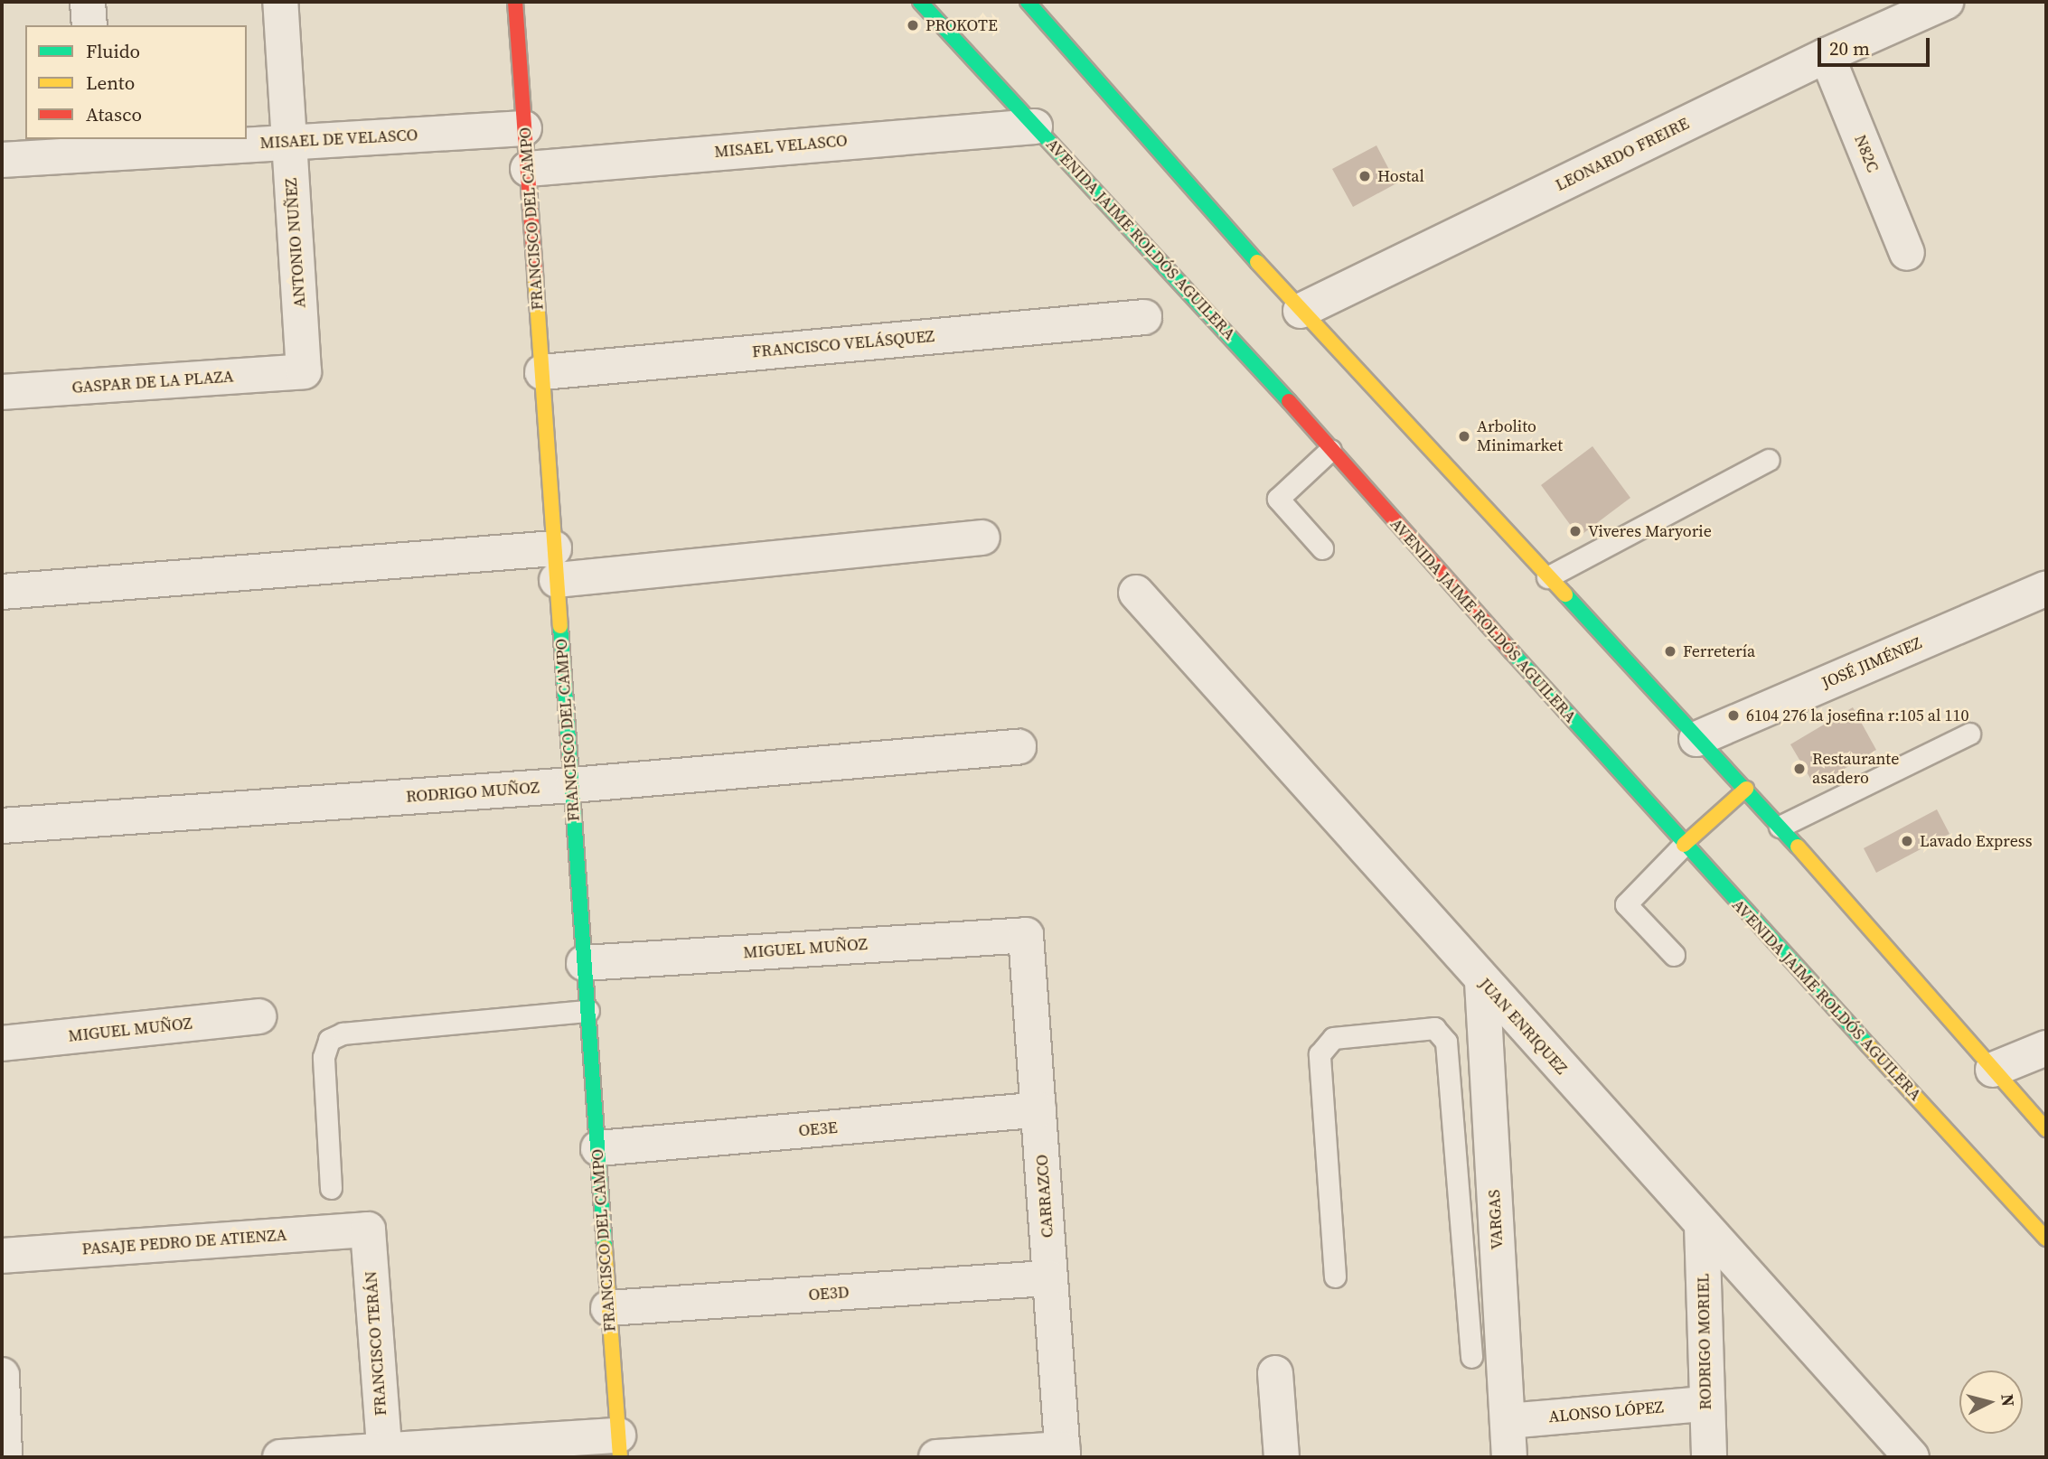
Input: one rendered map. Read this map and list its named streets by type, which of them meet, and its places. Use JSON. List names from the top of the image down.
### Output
{
  "streets": {
    "street": [
      "MISAEL DE VELASCO",
      "MISAEL VELASCO",
      "N82C",
      "LEONARDO FREIRE",
      "FRANCISCO DEL CAMPO",
      "AVENIDA JAIME ROLDÓS AGUILERA",
      "ANTONIO NUÑEZ",
      "FRANCISCO VELÁSQUEZ",
      "GASPAR DE LA PLAZA",
      "JOSÉ JIMÉNEZ",
      "RODRIGO MUÑOZ",
      "MIGUEL MUÑOZ",
      "JUAN ENRIQUEZ",
      "OE3E",
      "CARRAZCO",
      "VARGAS",
      "PASAJE PEDRO DE ATIENZA",
      "OE3D",
      "RODRIGO MORIEL",
      "FRANCISCO TERÁN",
      "ALONSO LÓPEZ"
    ]
  },
  "crossings": [
    ["MISAEL DE VELASCO", "FRANCISCO DEL CAMPO"],
    ["MISAEL DE VELASCO", "ANTONIO NUÑEZ"],
    ["MISAEL VELASCO", "FRANCISCO DEL CAMPO"],
    ["MISAEL VELASCO", "AVENIDA JAIME ROLDÓS AGUILERA"],
    ["N82C", "LEONARDO FREIRE"],
    ["FRANCISCO DEL CAMPO", "FRANCISCO VELÁSQUEZ"],
    ["FRANCISCO DEL CAMPO", "RODRIGO MUÑOZ"],
    ["FRANCISCO DEL CAMPO", "MIGUEL MUÑOZ"],
    ["FRANCISCO DEL CAMPO", "OE3E"],
    ["FRANCISCO DEL CAMPO", "OE3D"],
    ["ANTONIO NUÑEZ", "GASPAR DE LA PLAZA"],
    ["MIGUEL MUÑOZ", "CARRAZCO"],
    ["JUAN ENRIQUEZ", "VARGAS"],
    ["JUAN ENRIQUEZ", "RODRIGO MORIEL"],
    ["OE3E", "CARRAZCO"],
    ["CARRAZCO", "OE3D"],
    ["VARGAS", "ALONSO LÓPEZ"],
    ["PASAJE PEDRO DE ATIENZA", "FRANCISCO TERÁN"],
    ["RODRIGO MORIEL", "ALONSO LÓPEZ"]
  ],
  "places": [
    "PROKOTE",
    "Hostal",
    "Arbolito Minimarket",
    "Viveres Maryorie",
    "Ferretería",
    "6104 276 la josefina r:105 al 110",
    "Restaurante asadero",
    "Lavado Express"
  ],
  "legend": ["Fluido", "Lento", "Atasco"],
  "scale_bar": "20 m",
  "north": "right"
}
